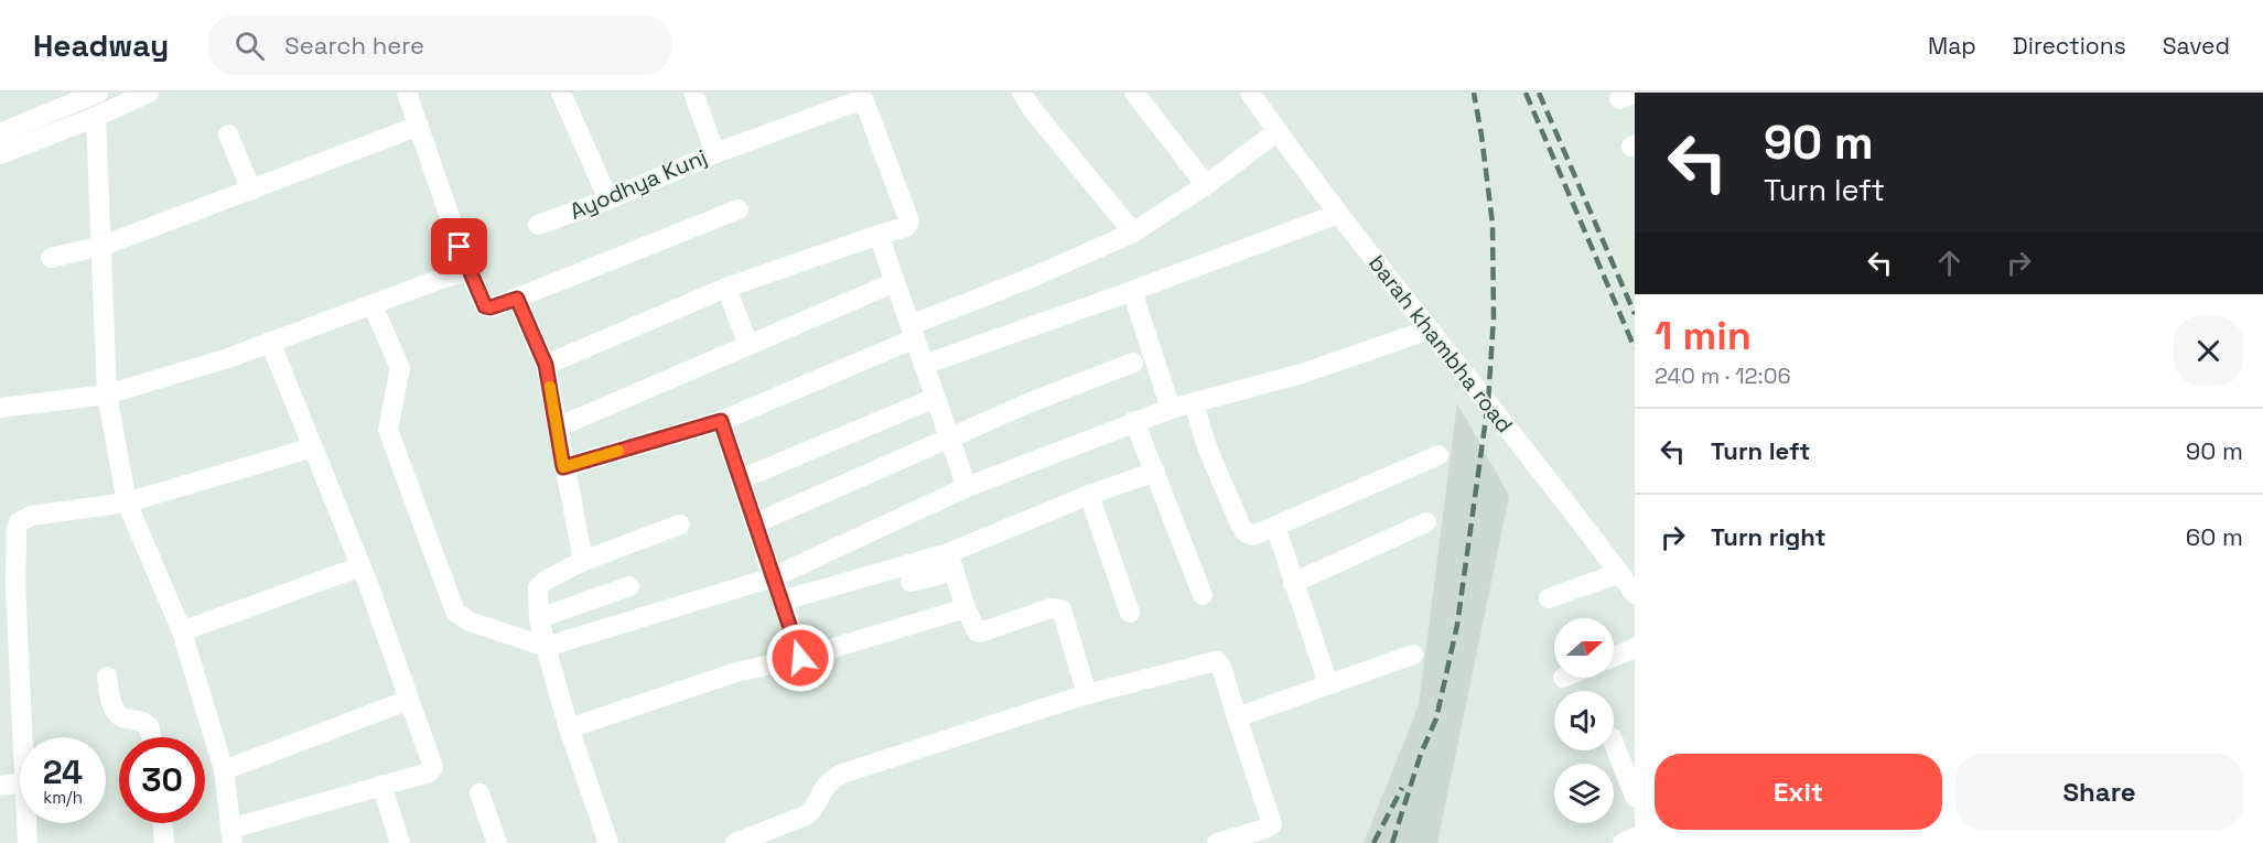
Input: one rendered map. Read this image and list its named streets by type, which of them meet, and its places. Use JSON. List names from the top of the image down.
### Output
{
  "streets": {
    "street": ["Ayodhya Kunj", "barah khambha road"]
  },
  "north": "right",
  "page": {
    "header": "Headway",
    "search": "Search here",
    "nav": ["Map", "Directions", "Saved"],
    "turn": ["90 m", "Turn left"],
    "heading": ["1 min", "240 m · 12:06"],
    "list": [
      {
        "name": "Turn left",
        "value": "90 m"
      },
      {
        "name": "Turn right",
        "value": "60 m"
      }
    ],
    "speed": "24 km/h",
    "limit": "30",
    "buttons": ["Exit", "Share"]
  }
}
